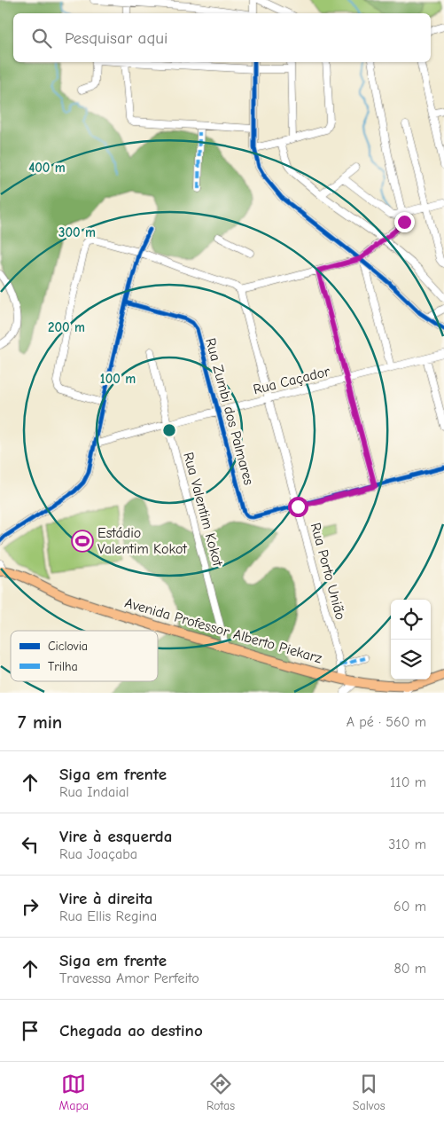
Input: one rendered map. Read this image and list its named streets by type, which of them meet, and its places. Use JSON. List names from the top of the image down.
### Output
{
  "streets": {
    "main road": ["Avenida Professor Alberto Piekarz"],
    "street": [
      "Rua Caçador",
      "Rua Zumbi dos Palmares",
      "Rua Valentim Kokot",
      "Rua Porto União"
    ]
  },
  "crossings": [
    ["Rua Caçador", "Rua Zumbi dos Palmares"],
    ["Rua Caçador", "Rua Valentim Kokot"],
    ["Rua Caçador", "Rua Porto União"],
    ["Rua Zumbi dos Palmares", "Rua Porto União"],
    ["Rua Valentim Kokot", "Avenida Professor Alberto Piekarz"],
    ["Rua Porto União", "Avenida Professor Alberto Piekarz"]
  ],
  "places": {
    "sports": ["Estádio Valentim Kokot"]
  },
  "legend": ["Ciclovia", "Trilha"],
  "page": {
    "search": "Pesquisar aqui",
    "heading": ["7 min", "A pé · 560 m"],
    "list": [
      ["Siga em frente", "Rua Indaial", "110 m"],
      ["Vire à esquerda", "Rua Joaçaba", "310 m"],
      ["Vire à direita", "Rua Ellis Regina", "60 m"],
      ["Siga em frente", "Travessa Amor Perfeito", "80 m"],
      "Chegada ao destino"
    ],
    "nav": ["Mapa", "Rotas", "Salvos"]
  },
  "rings": [
    "400 m",
    "300 m",
    "200 m",
    "100 m"
  ]
}
